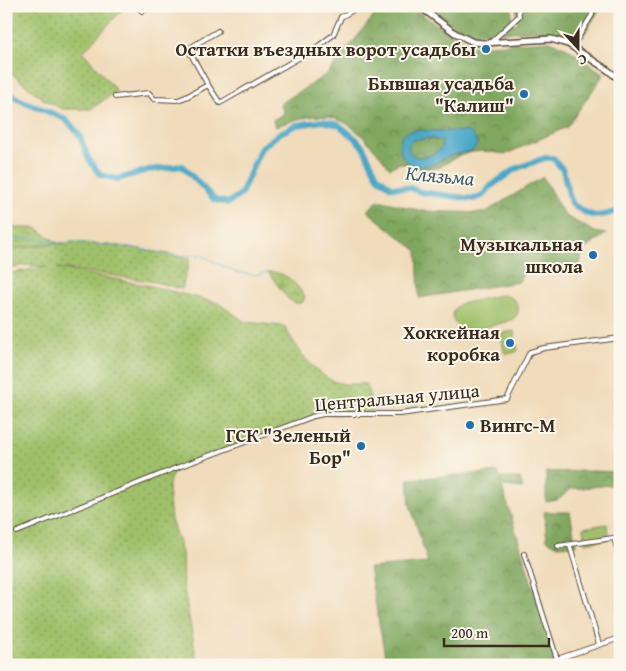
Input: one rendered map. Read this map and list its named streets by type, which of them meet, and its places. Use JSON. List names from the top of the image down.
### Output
{
  "streets": {
    "street": ["Центральная улица"]
  },
  "water": ["Клязьма"],
  "places": [
    "Остатки въездных ворот усадьбы",
    "Бывшая усадьба \"Калиш\"",
    "Музыкальная школа",
    "Хоккейная коробка",
    "Вингс-М",
    "ГСК \"Зеленый Бор\""
  ],
  "scale_bar": "200 m",
  "north": "bottom"
}
